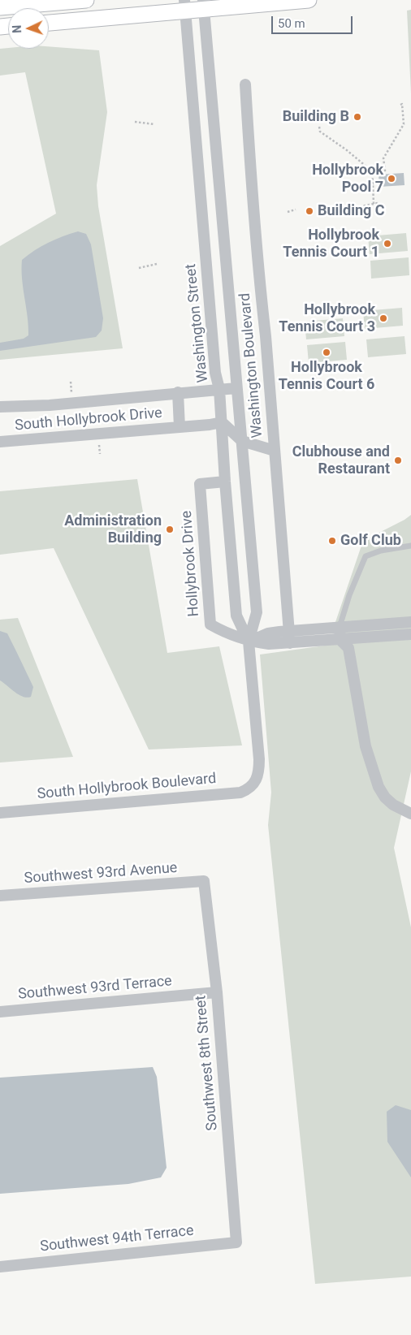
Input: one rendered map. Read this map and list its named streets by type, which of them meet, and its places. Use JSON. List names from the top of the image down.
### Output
{
  "streets": {
    "street": [
      "Washington Street",
      "Washington Boulevard",
      "South Hollybrook Drive",
      "Hollybrook Drive",
      "South Hollybrook Boulevard",
      "Southwest 93rd Avenue",
      "Southwest 93rd Terrace",
      "Southwest 8th Street",
      "Southwest 94th Terrace"
    ]
  },
  "crossings": [
    ["Washington Street", "South Hollybrook Drive"],
    ["Washington Street", "Hollybrook Drive"],
    ["Washington Street", "South Hollybrook Boulevard"],
    ["Washington Boulevard", "Hollybrook Drive"],
    ["Southwest 93rd Avenue", "Southwest 8th Street"],
    ["Southwest 93rd Terrace", "Southwest 8th Street"],
    ["Southwest 8th Street", "Southwest 94th Terrace"]
  ],
  "places": [
    "Building B",
    "Hollybrook Pool 7",
    "Building C",
    "Hollybrook Tennis Court 1",
    "Hollybrook Tennis Court 3",
    "Hollybrook Tennis Court 6",
    "Clubhouse and Restaurant",
    "Administration Building",
    "Golf Club"
  ],
  "scale_bar": "50 m",
  "north": "left"
}
